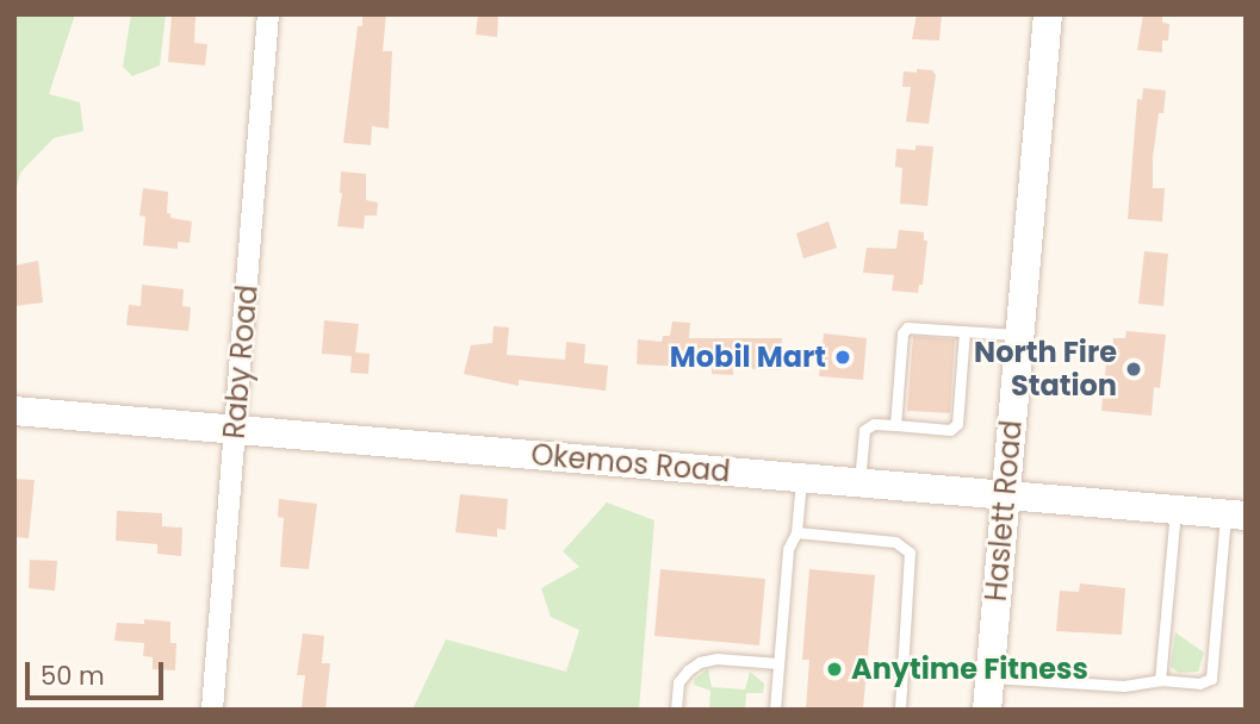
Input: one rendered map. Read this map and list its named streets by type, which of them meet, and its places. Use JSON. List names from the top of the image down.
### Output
{
  "streets": {
    "street": ["Raby Road", "Okemos Road", "Haslett Road"]
  },
  "crossings": [
    ["Raby Road", "Okemos Road"],
    ["Okemos Road", "Haslett Road"]
  ],
  "places": ["Mobil Mart", "North Fire Station", "Anytime Fitness"],
  "scale_bar": "50 m"
}
